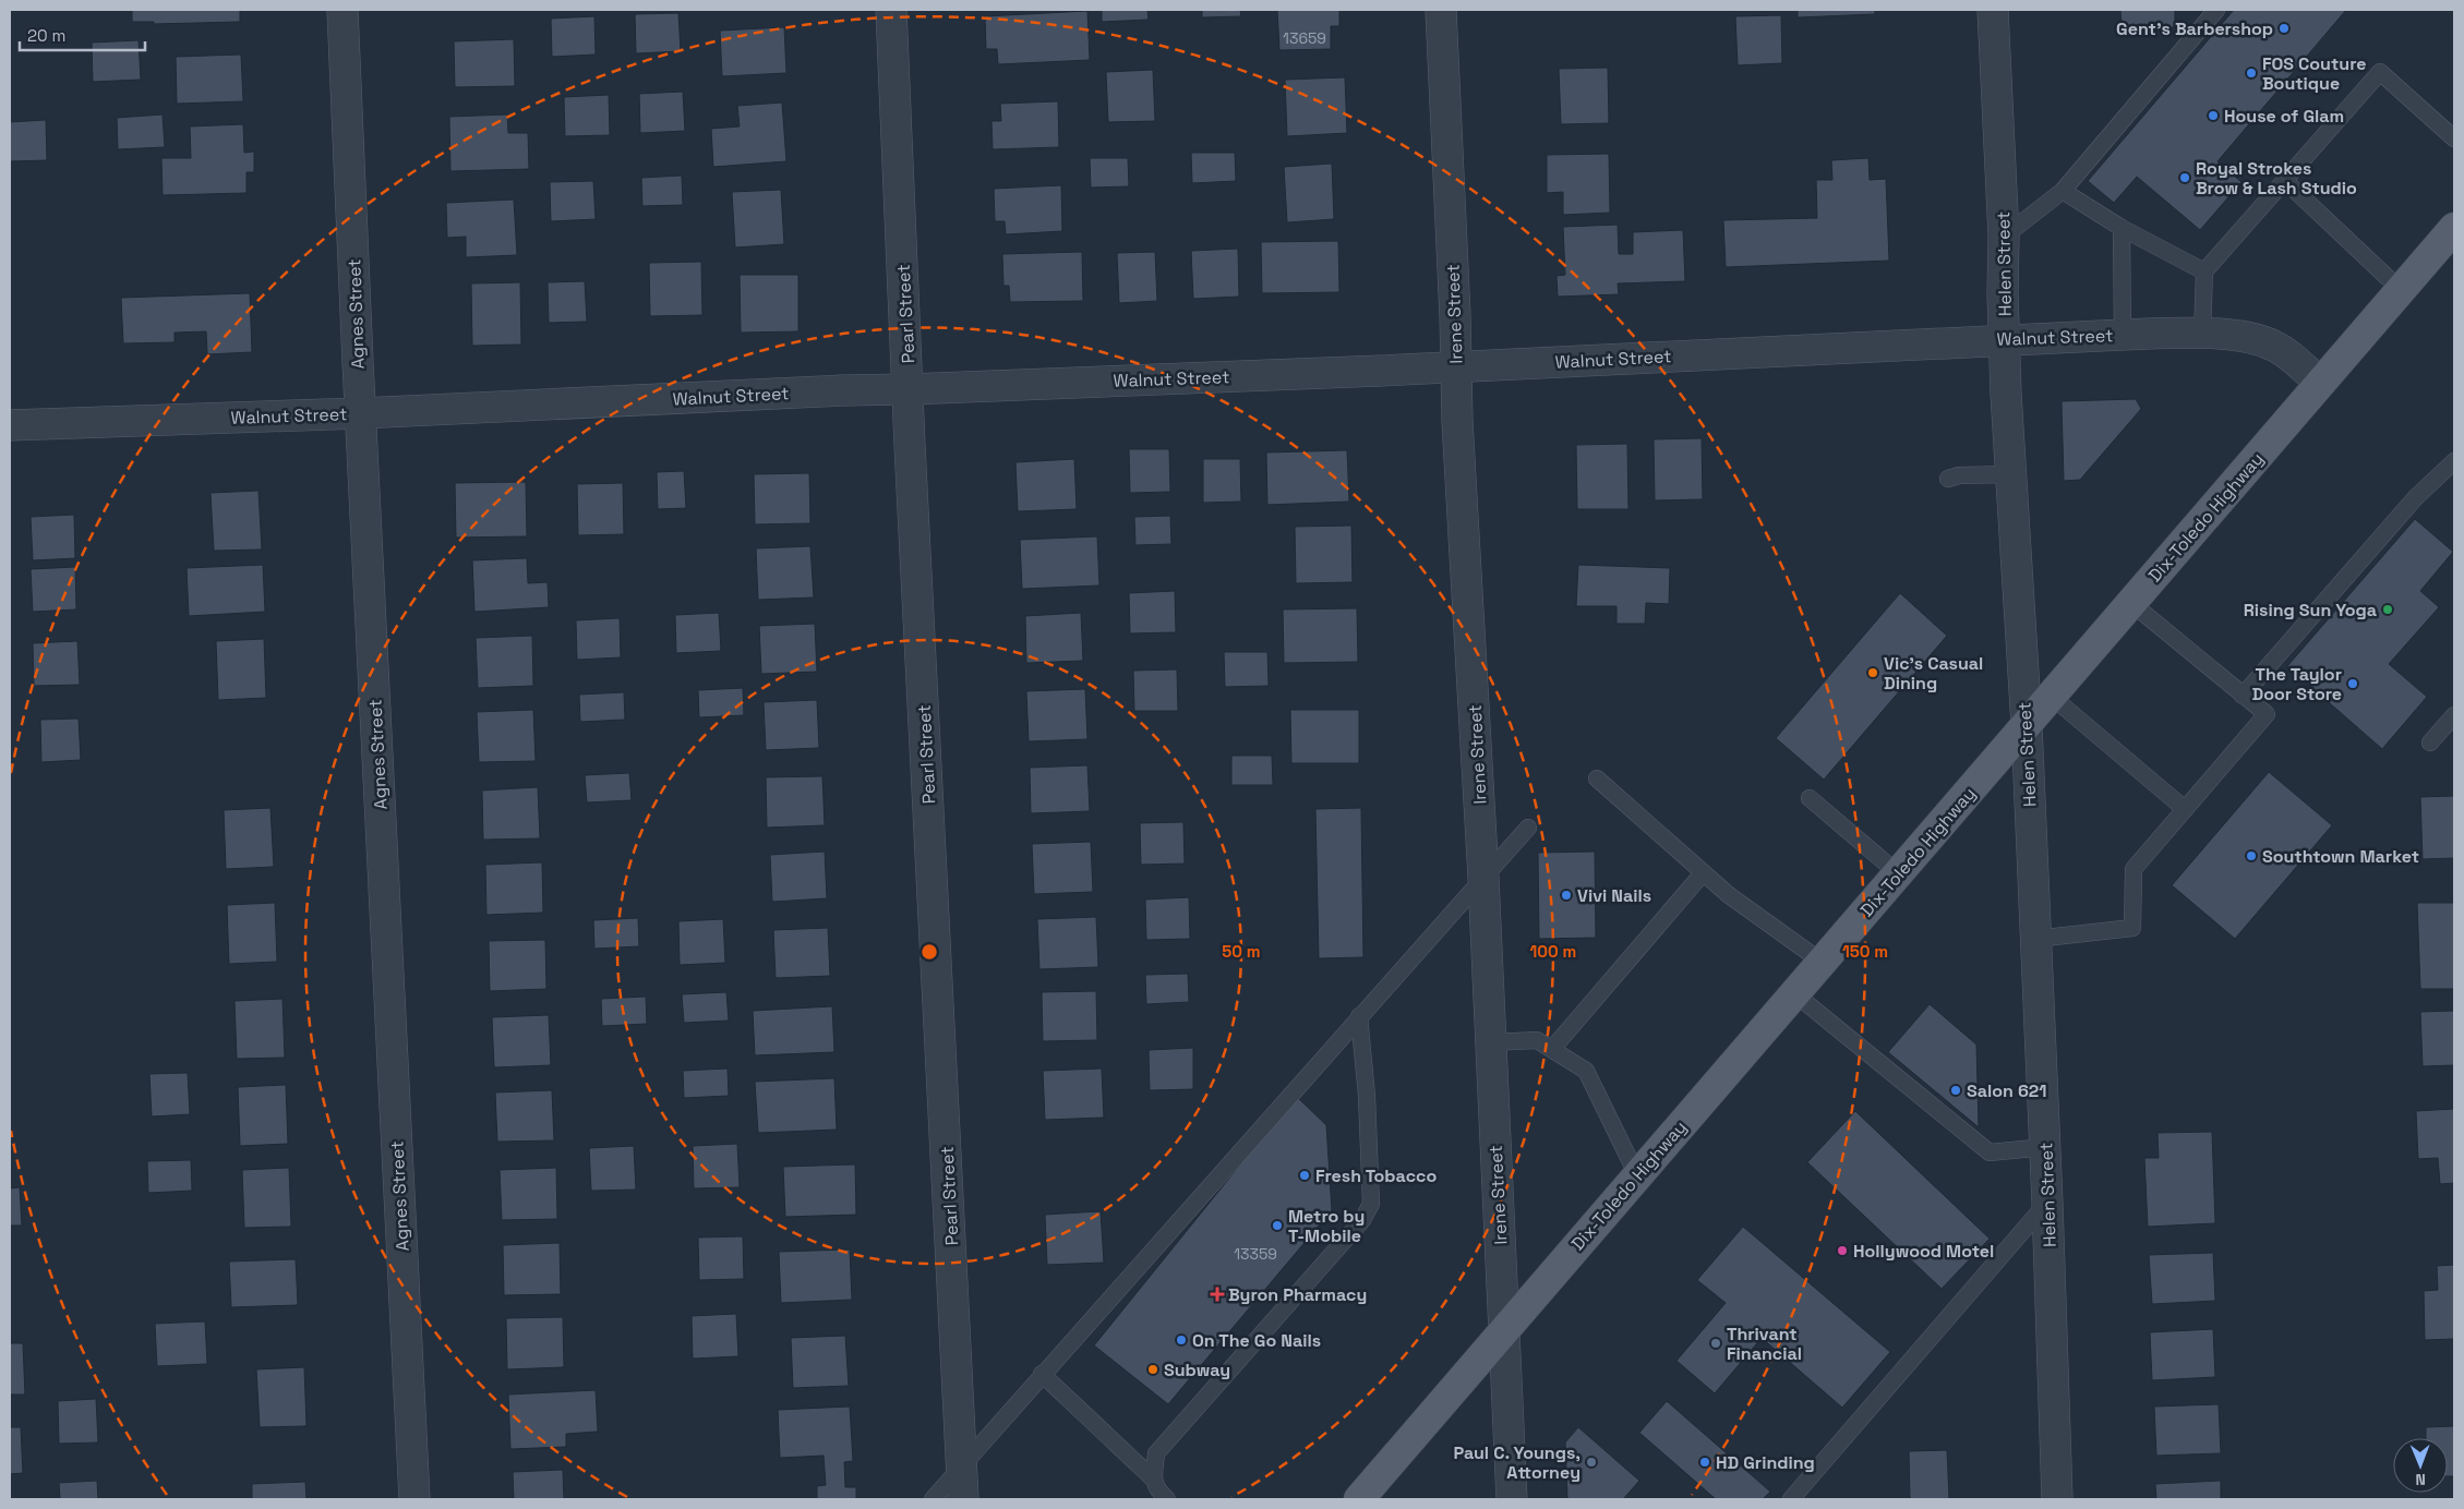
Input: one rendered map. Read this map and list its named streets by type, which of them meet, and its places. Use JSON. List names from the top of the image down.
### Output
{
  "streets": {
    "main road": ["Dix-Toledo Highway"],
    "street": [
      "Helen Street",
      "Agnes Street",
      "Pearl Street",
      "Irene Street",
      "Walnut Street"
    ]
  },
  "crossings": [
    ["Helen Street", "Walnut Street"],
    ["Helen Street", "Dix-Toledo Highway"],
    ["Agnes Street", "Walnut Street"],
    ["Pearl Street", "Walnut Street"],
    ["Irene Street", "Walnut Street"],
    ["Irene Street", "Dix-Toledo Highway"],
    ["Walnut Street", "Dix-Toledo Highway"]
  ],
  "places": {
    "other": [
      "Gent's Barbershop",
      "FOS Couture Boutique",
      "House of Glam",
      "Royal Strokes Brow & Lash Studio",
      "Rising Sun Yoga",
      "Vic’s Casual Dining",
      "The Taylor Door Store",
      "Southtown Market",
      "Vivi Nails",
      "Salon 621",
      "Fresh Tobacco",
      "Metro by T-Mobile",
      "Hollywood Motel",
      "On The Go Nails",
      "Thrivant Financial",
      "Subway",
      "Paul C. Youngs, Attorney",
      "HD Grinding"
    ],
    "health": ["Byron Pharmacy"]
  },
  "house_numbers": ["13659", "13359"],
  "scale_bar": "20 m",
  "north": "bottom",
  "rings": ["50 m", "100 m", "150 m"]
}
